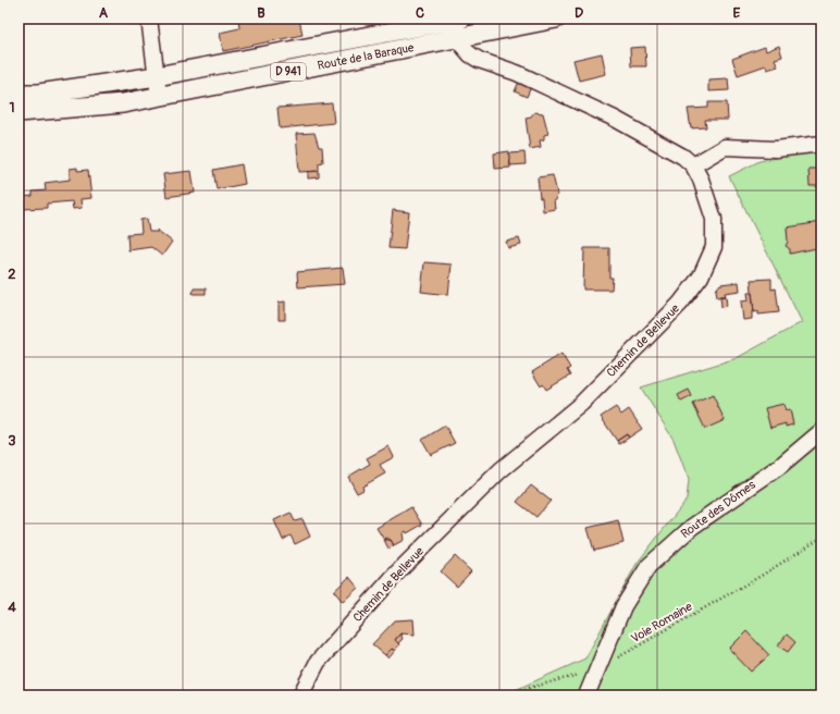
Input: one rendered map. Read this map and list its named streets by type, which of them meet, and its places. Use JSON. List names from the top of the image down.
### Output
{
  "streets": {
    "main road": ["Route de la Baraque", "D 941"],
    "street": ["Chemin de Bellevue", "Route des Dômes"],
    "path": ["Voie Romaine"]
  },
  "crossings": [
    ["Route de la Baraque", "Chemin de Bellevue"],
    ["Route des Dômes", "Voie Romaine"]
  ],
  "grid": {
    "columns": [
      "A",
      "B",
      "C",
      "D",
      "E"
    ],
    "rows": [
      "1",
      "2",
      "3",
      "4"
    ]
  }
}
